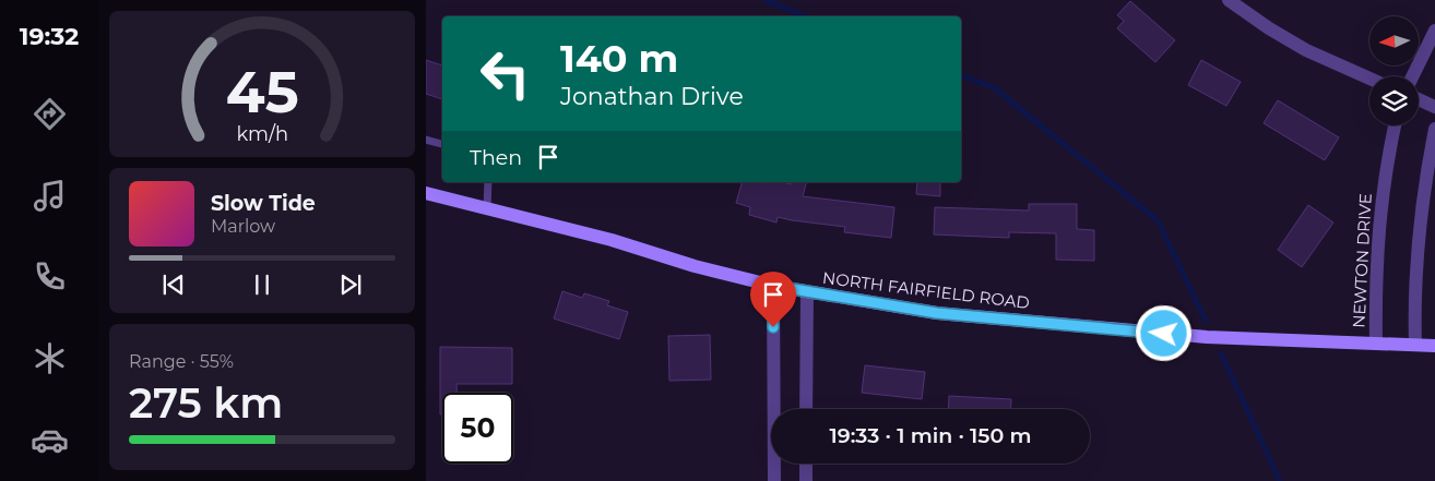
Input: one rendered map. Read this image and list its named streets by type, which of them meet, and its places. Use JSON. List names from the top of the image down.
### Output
{
  "streets": {
    "main road": ["NORTH FAIRFIELD ROAD"],
    "street": ["NEWTON DRIVE"]
  },
  "crossings": [
    ["NEWTON DRIVE", "NORTH FAIRFIELD ROAD"]
  ],
  "north": "left",
  "page": {
    "tabs": "19:32",
    "turn": ["140 m", "Jonathan Drive"],
    "then": "Then",
    "song": ["Slow Tide", "Marlow"],
    "tile": ["Range · 55%", "275 km"],
    "limit": "50",
    "trip": "19:33 · 1 min · 150 m",
    "gauge": ["45", "km/h"]
  }
}
